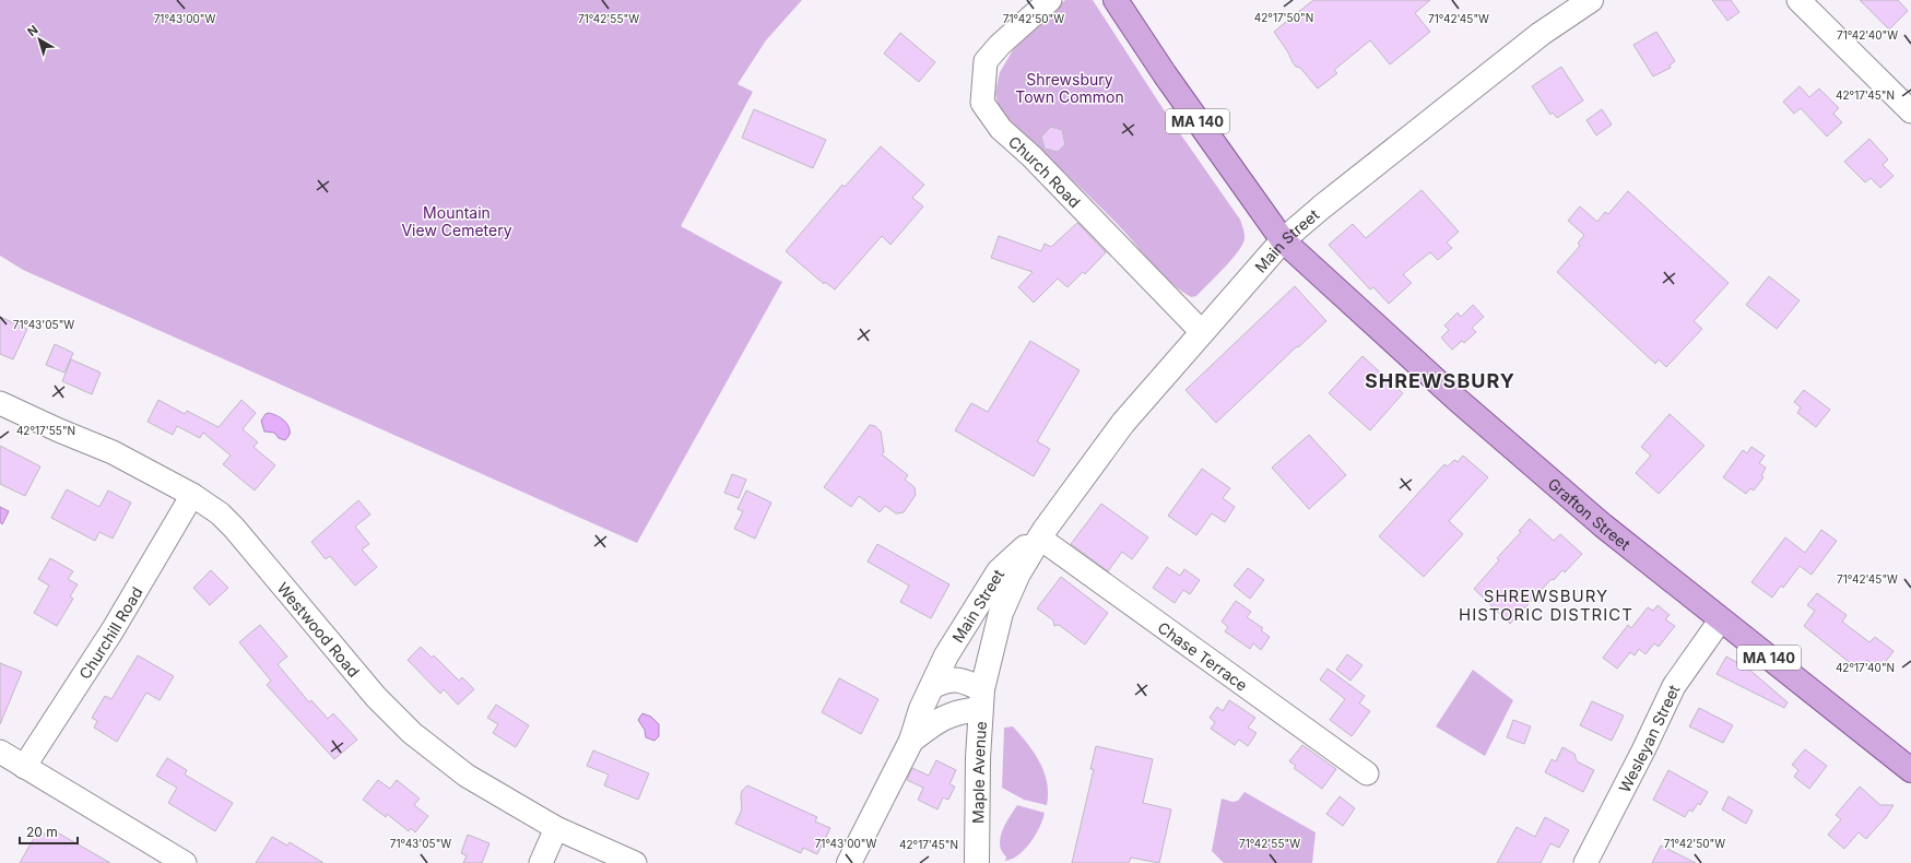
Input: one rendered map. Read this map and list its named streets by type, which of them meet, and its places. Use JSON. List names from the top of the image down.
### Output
{
  "streets": {
    "main road": [
      "MA 140",
      "Main Street",
      "Grafton Street",
      "Maple Avenue"
    ],
    "street": [
      "Church Road",
      "Westwood Road",
      "Churchill Road",
      "Chase Terrace",
      "Wesleyan Street"
    ]
  },
  "crossings": [
    ["MA 140", "Main Street"],
    ["MA 140", "Grafton Street"],
    ["Church Road", "Main Street"],
    ["Main Street", "Grafton Street"],
    ["Main Street", "Chase Terrace"],
    ["Main Street", "Maple Avenue"],
    ["Grafton Street", "Wesleyan Street"],
    ["Westwood Road", "Churchill Road"]
  ],
  "districts": ["SHREWSBURY", "SHREWSBURY HISTORIC DISTRICT"],
  "parks": ["Shrewsbury Town Common", "Mountain View Cemetery"],
  "scale_bar": "20 m",
  "north": "top left",
  "coordinates": [
    "42°17'50\"N",
    "71°43'00\"W",
    "71°42'55\"W",
    "71°42'50\"W",
    "71°42'45\"W",
    "71°42'40\"W",
    "42°17'45\"N",
    "71°43'05\"W",
    "42°17'55\"N",
    "42°17'40\"N"
  ]
}
